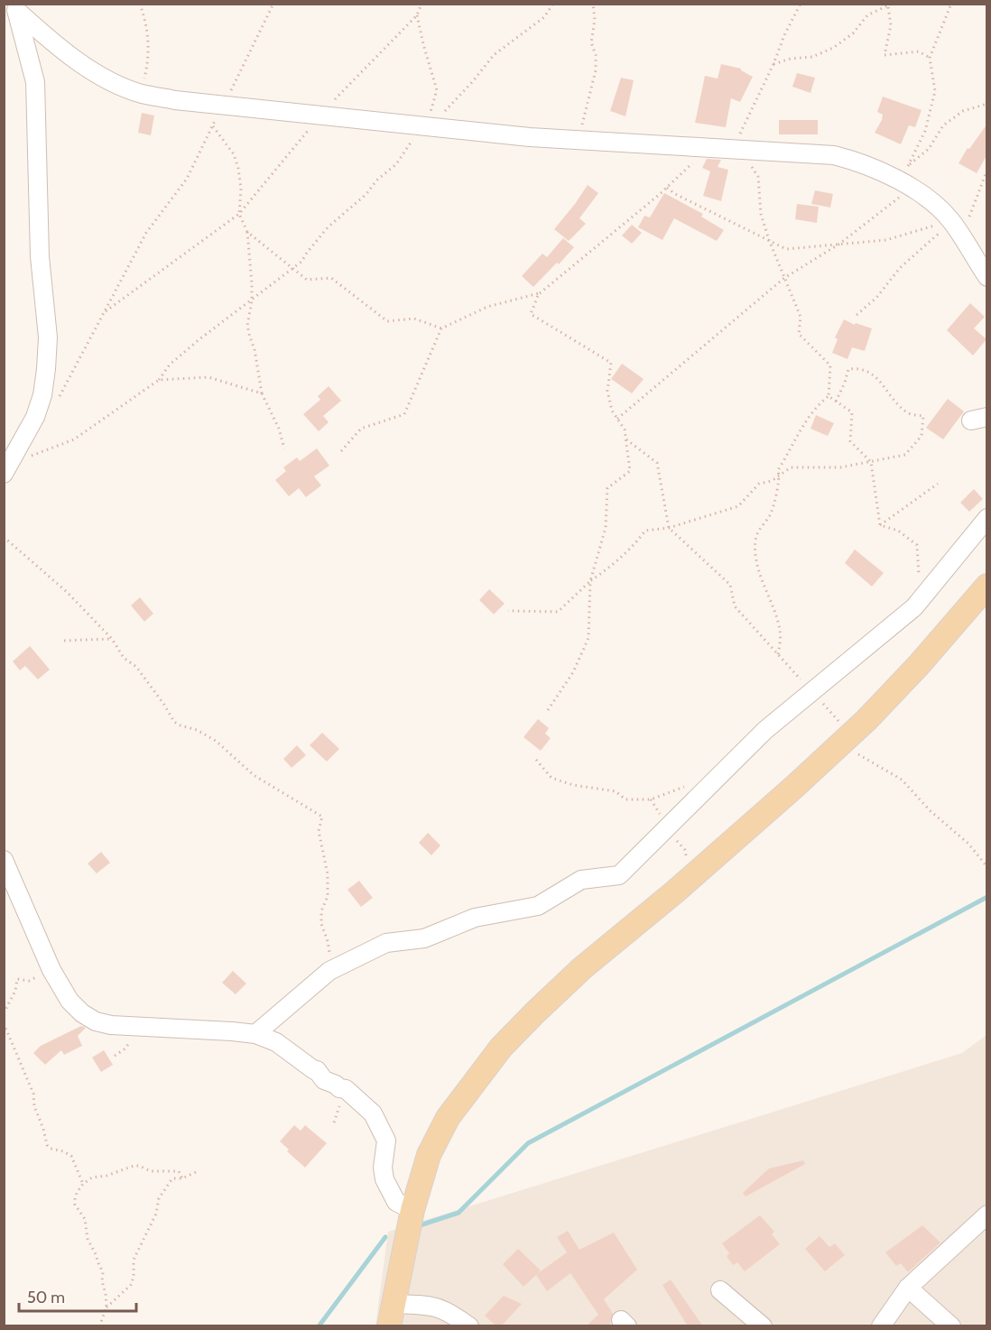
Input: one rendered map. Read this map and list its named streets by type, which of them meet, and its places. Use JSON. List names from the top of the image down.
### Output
{
  "scale_bar": "50 m"
}
